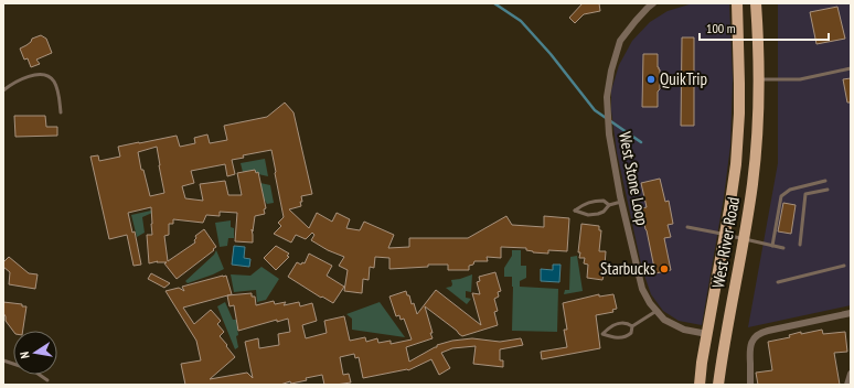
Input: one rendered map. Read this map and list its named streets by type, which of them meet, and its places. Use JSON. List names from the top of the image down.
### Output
{
  "streets": {
    "main road": ["West River Road"],
    "street": ["West Stone Loop"]
  },
  "crossings": [
    ["West Stone Loop", "West River Road"]
  ],
  "places": ["QuikTrip", "Starbucks"],
  "scale_bar": "100 m",
  "north": "left"
}
